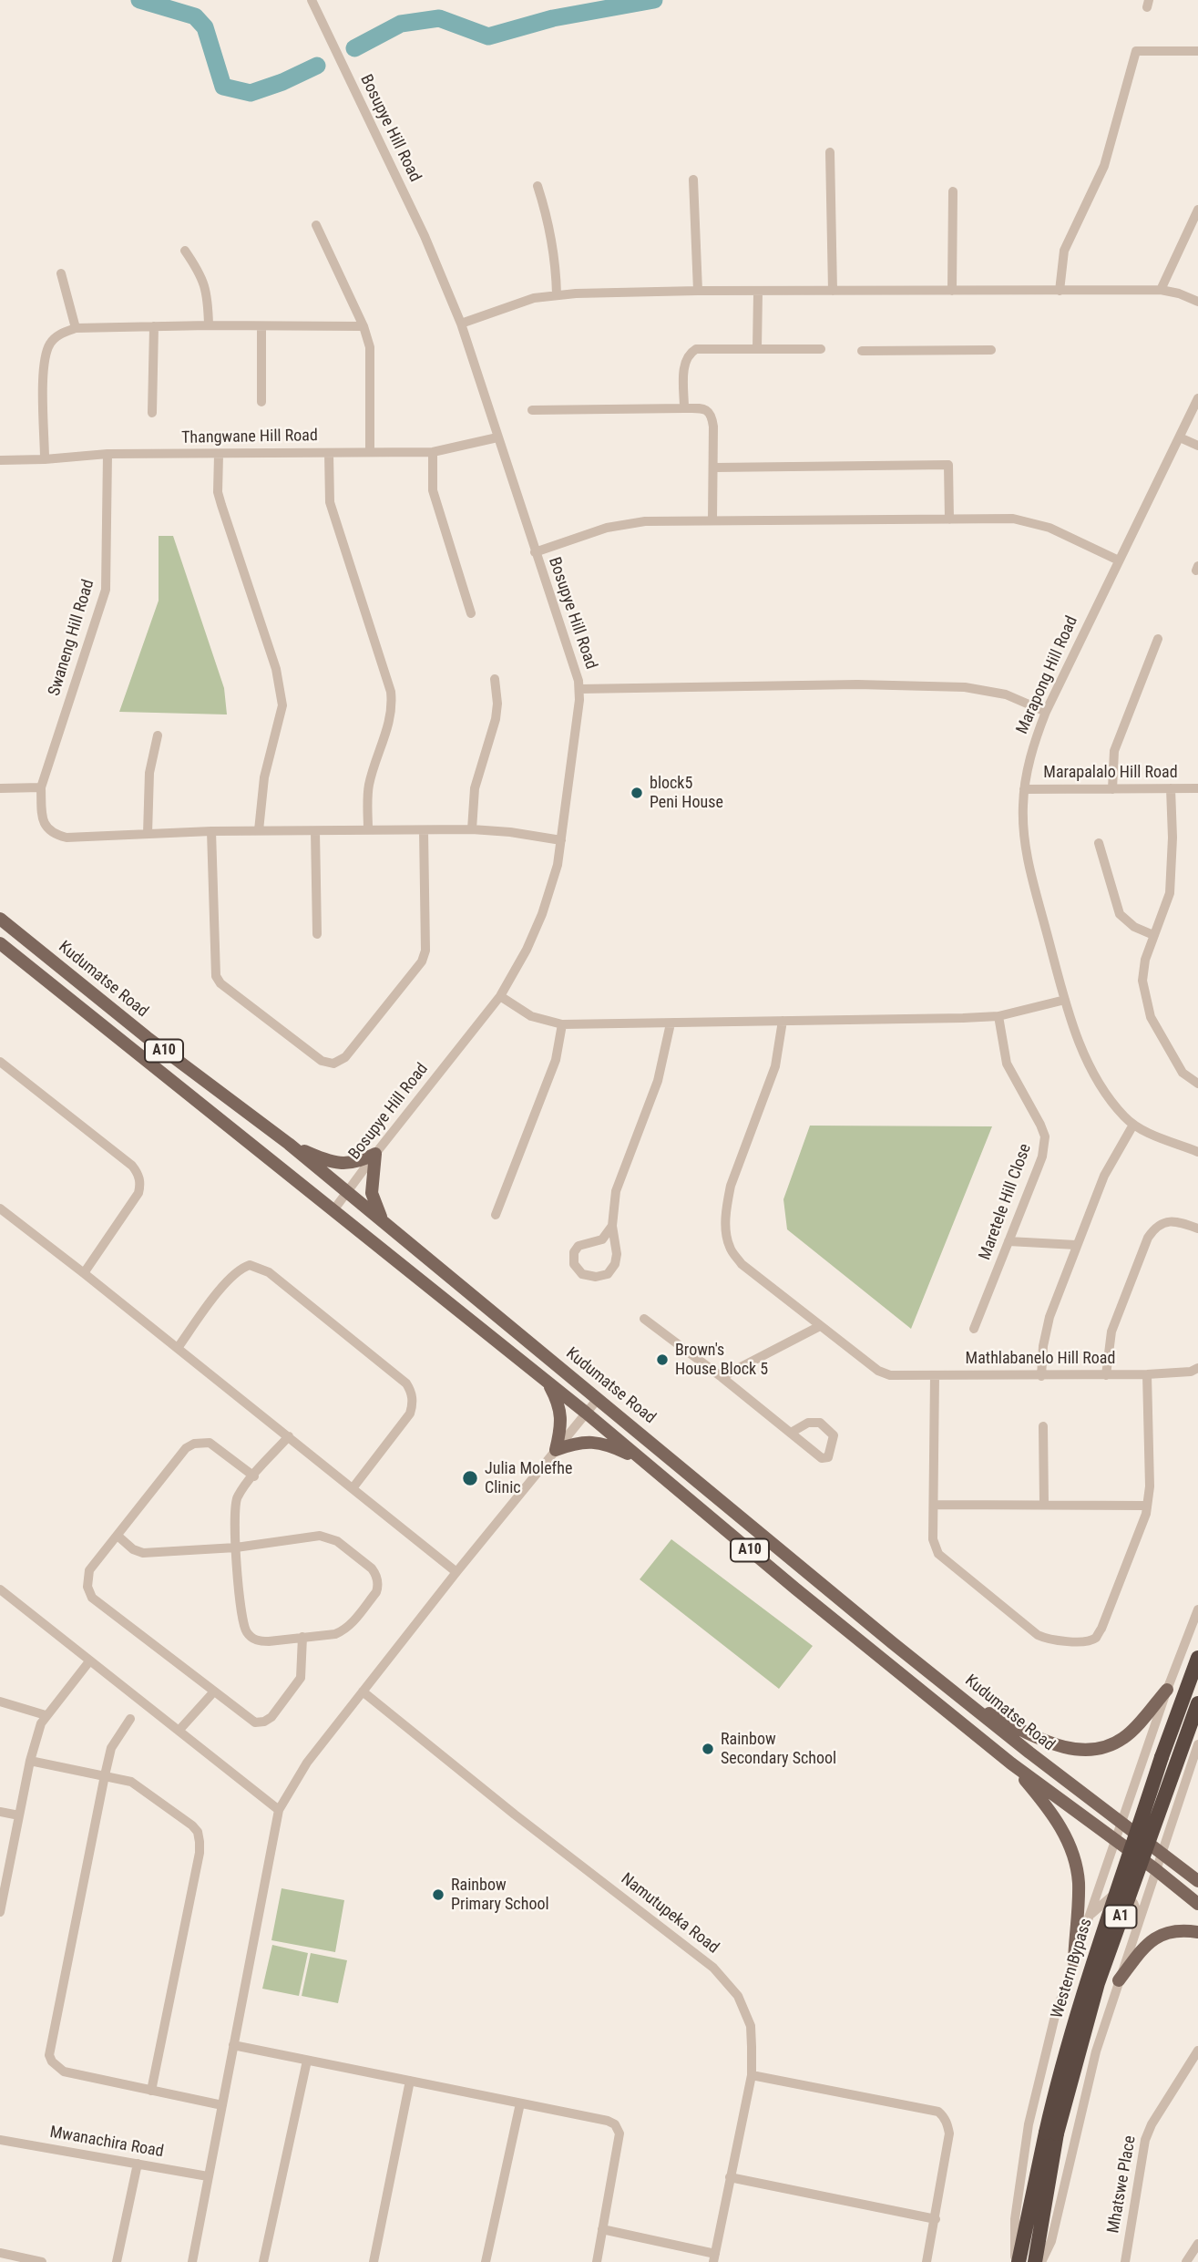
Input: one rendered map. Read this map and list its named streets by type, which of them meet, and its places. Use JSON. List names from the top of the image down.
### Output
{
  "streets": {
    "highway": ["A1", "Western Bypass"],
    "main road": ["Kudumatse Road", "A10"],
    "street": [
      "Bosupye Hill Road",
      "Thangwane Hill Road",
      "Swaneng Hill Road",
      "Marapong Hill Road",
      "Marapalalo Hill Road",
      "Maretele Hill Close",
      "Mathlabanelo Hill Road",
      "Namutupeka Road",
      "Mwanachira Road",
      "Mhatswe Place"
    ]
  },
  "crossings": [
    ["Bosupye Hill Road", "Thangwane Hill Road"],
    ["Bosupye Hill Road", "Kudumatse Road"],
    ["Bosupye Hill Road", "A10"],
    ["Thangwane Hill Road", "Swaneng Hill Road"],
    ["Marapong Hill Road", "Marapalalo Hill Road"]
  ],
  "places": [
    "block5 Peni House",
    "Brown's House Block 5",
    "Julia Molefhe Clinic",
    "Rainbow Secondary School",
    "Rainbow Primary School"
  ]
}
